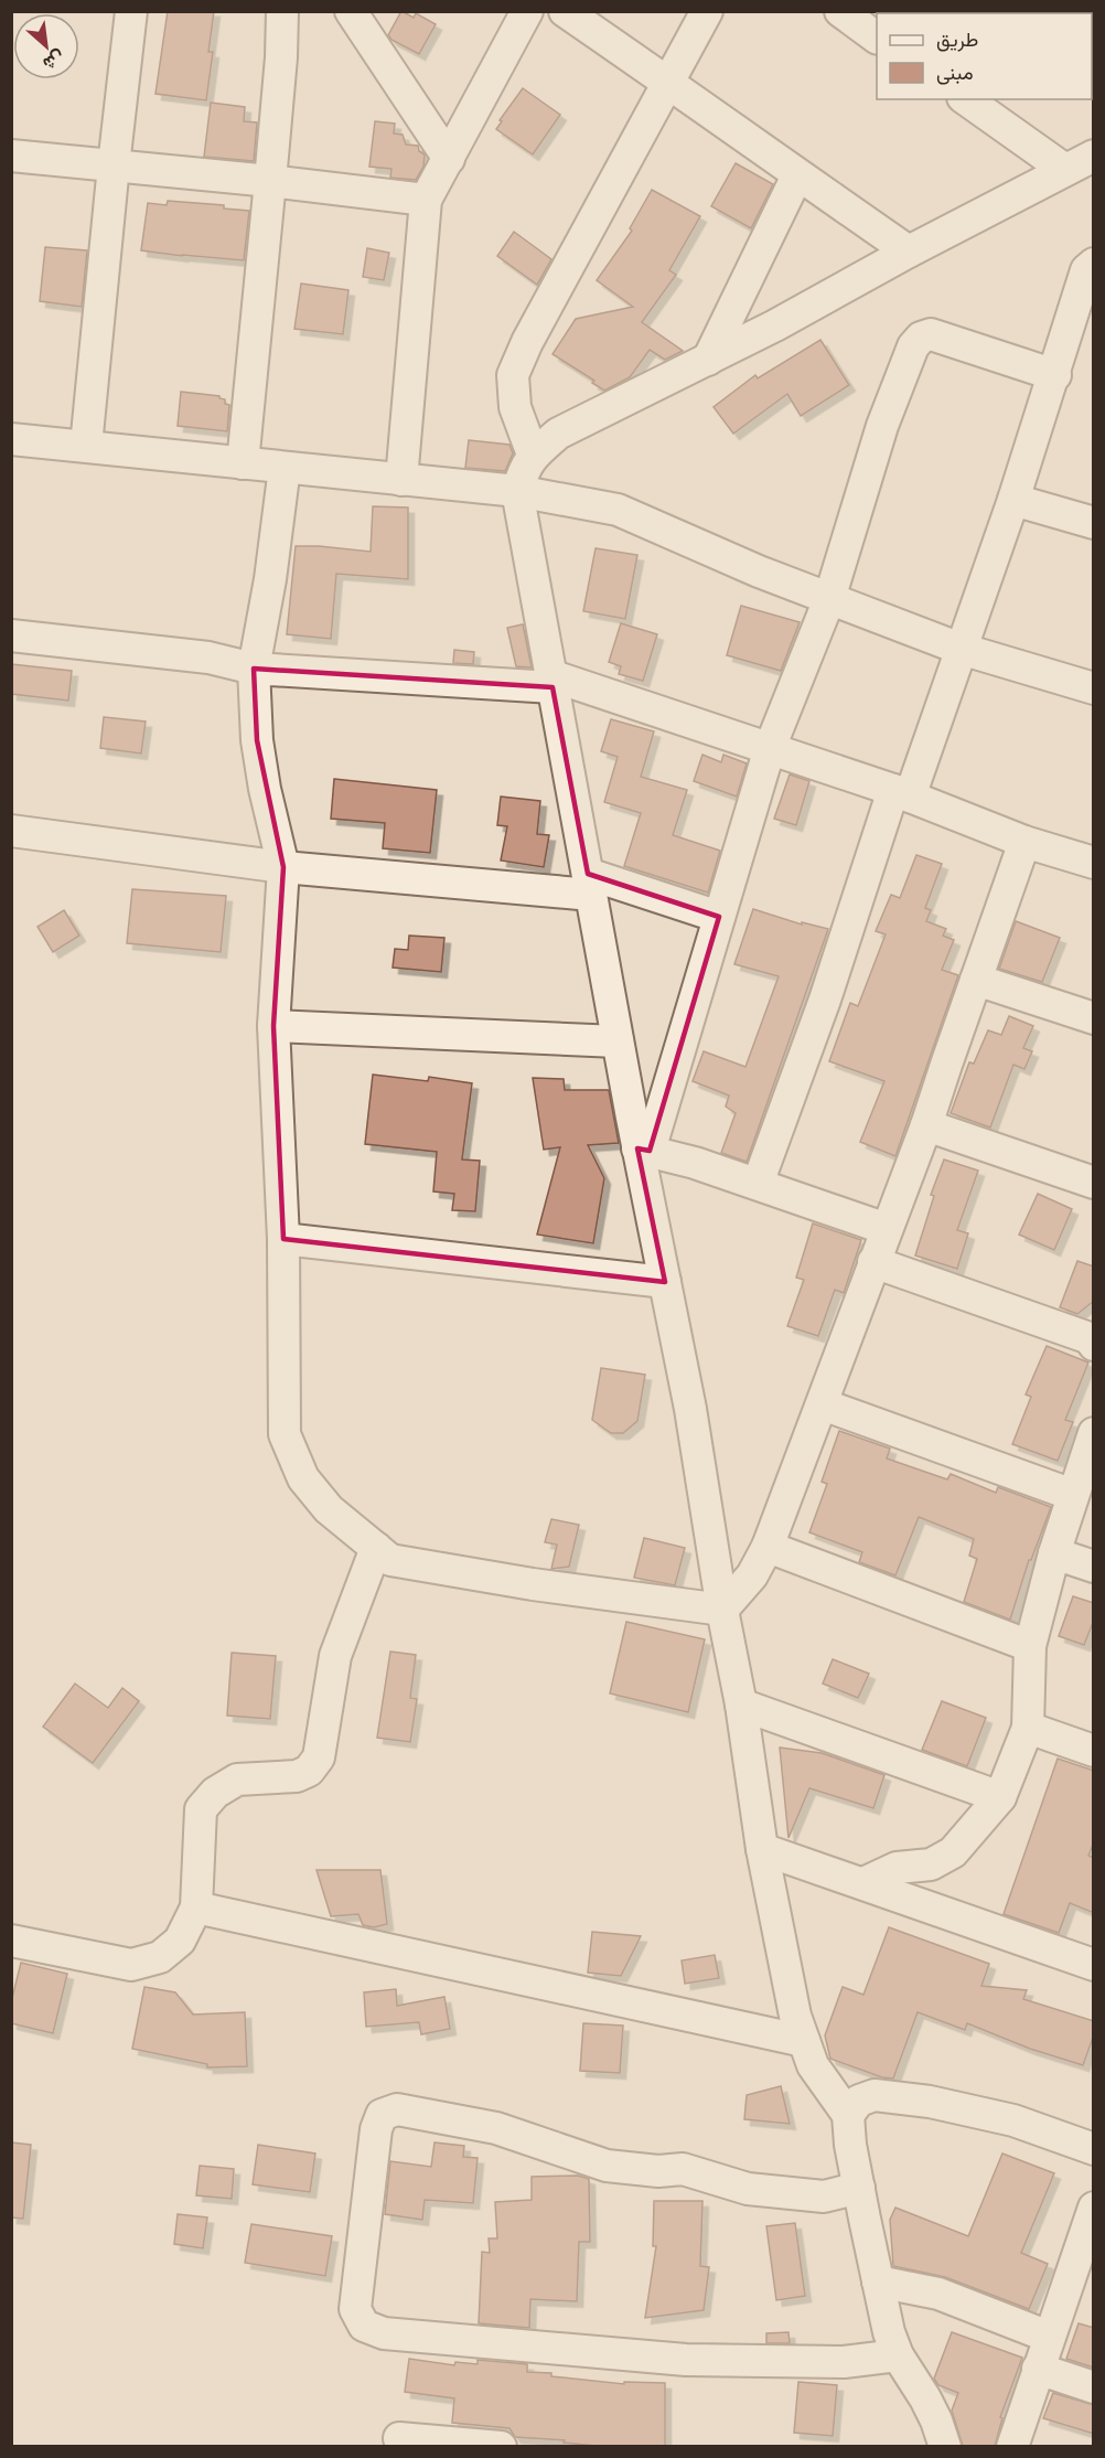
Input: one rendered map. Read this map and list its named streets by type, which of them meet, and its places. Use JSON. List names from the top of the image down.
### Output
{
  "legend": ["طريق", "مبنى"],
  "north": "bottom right"
}
